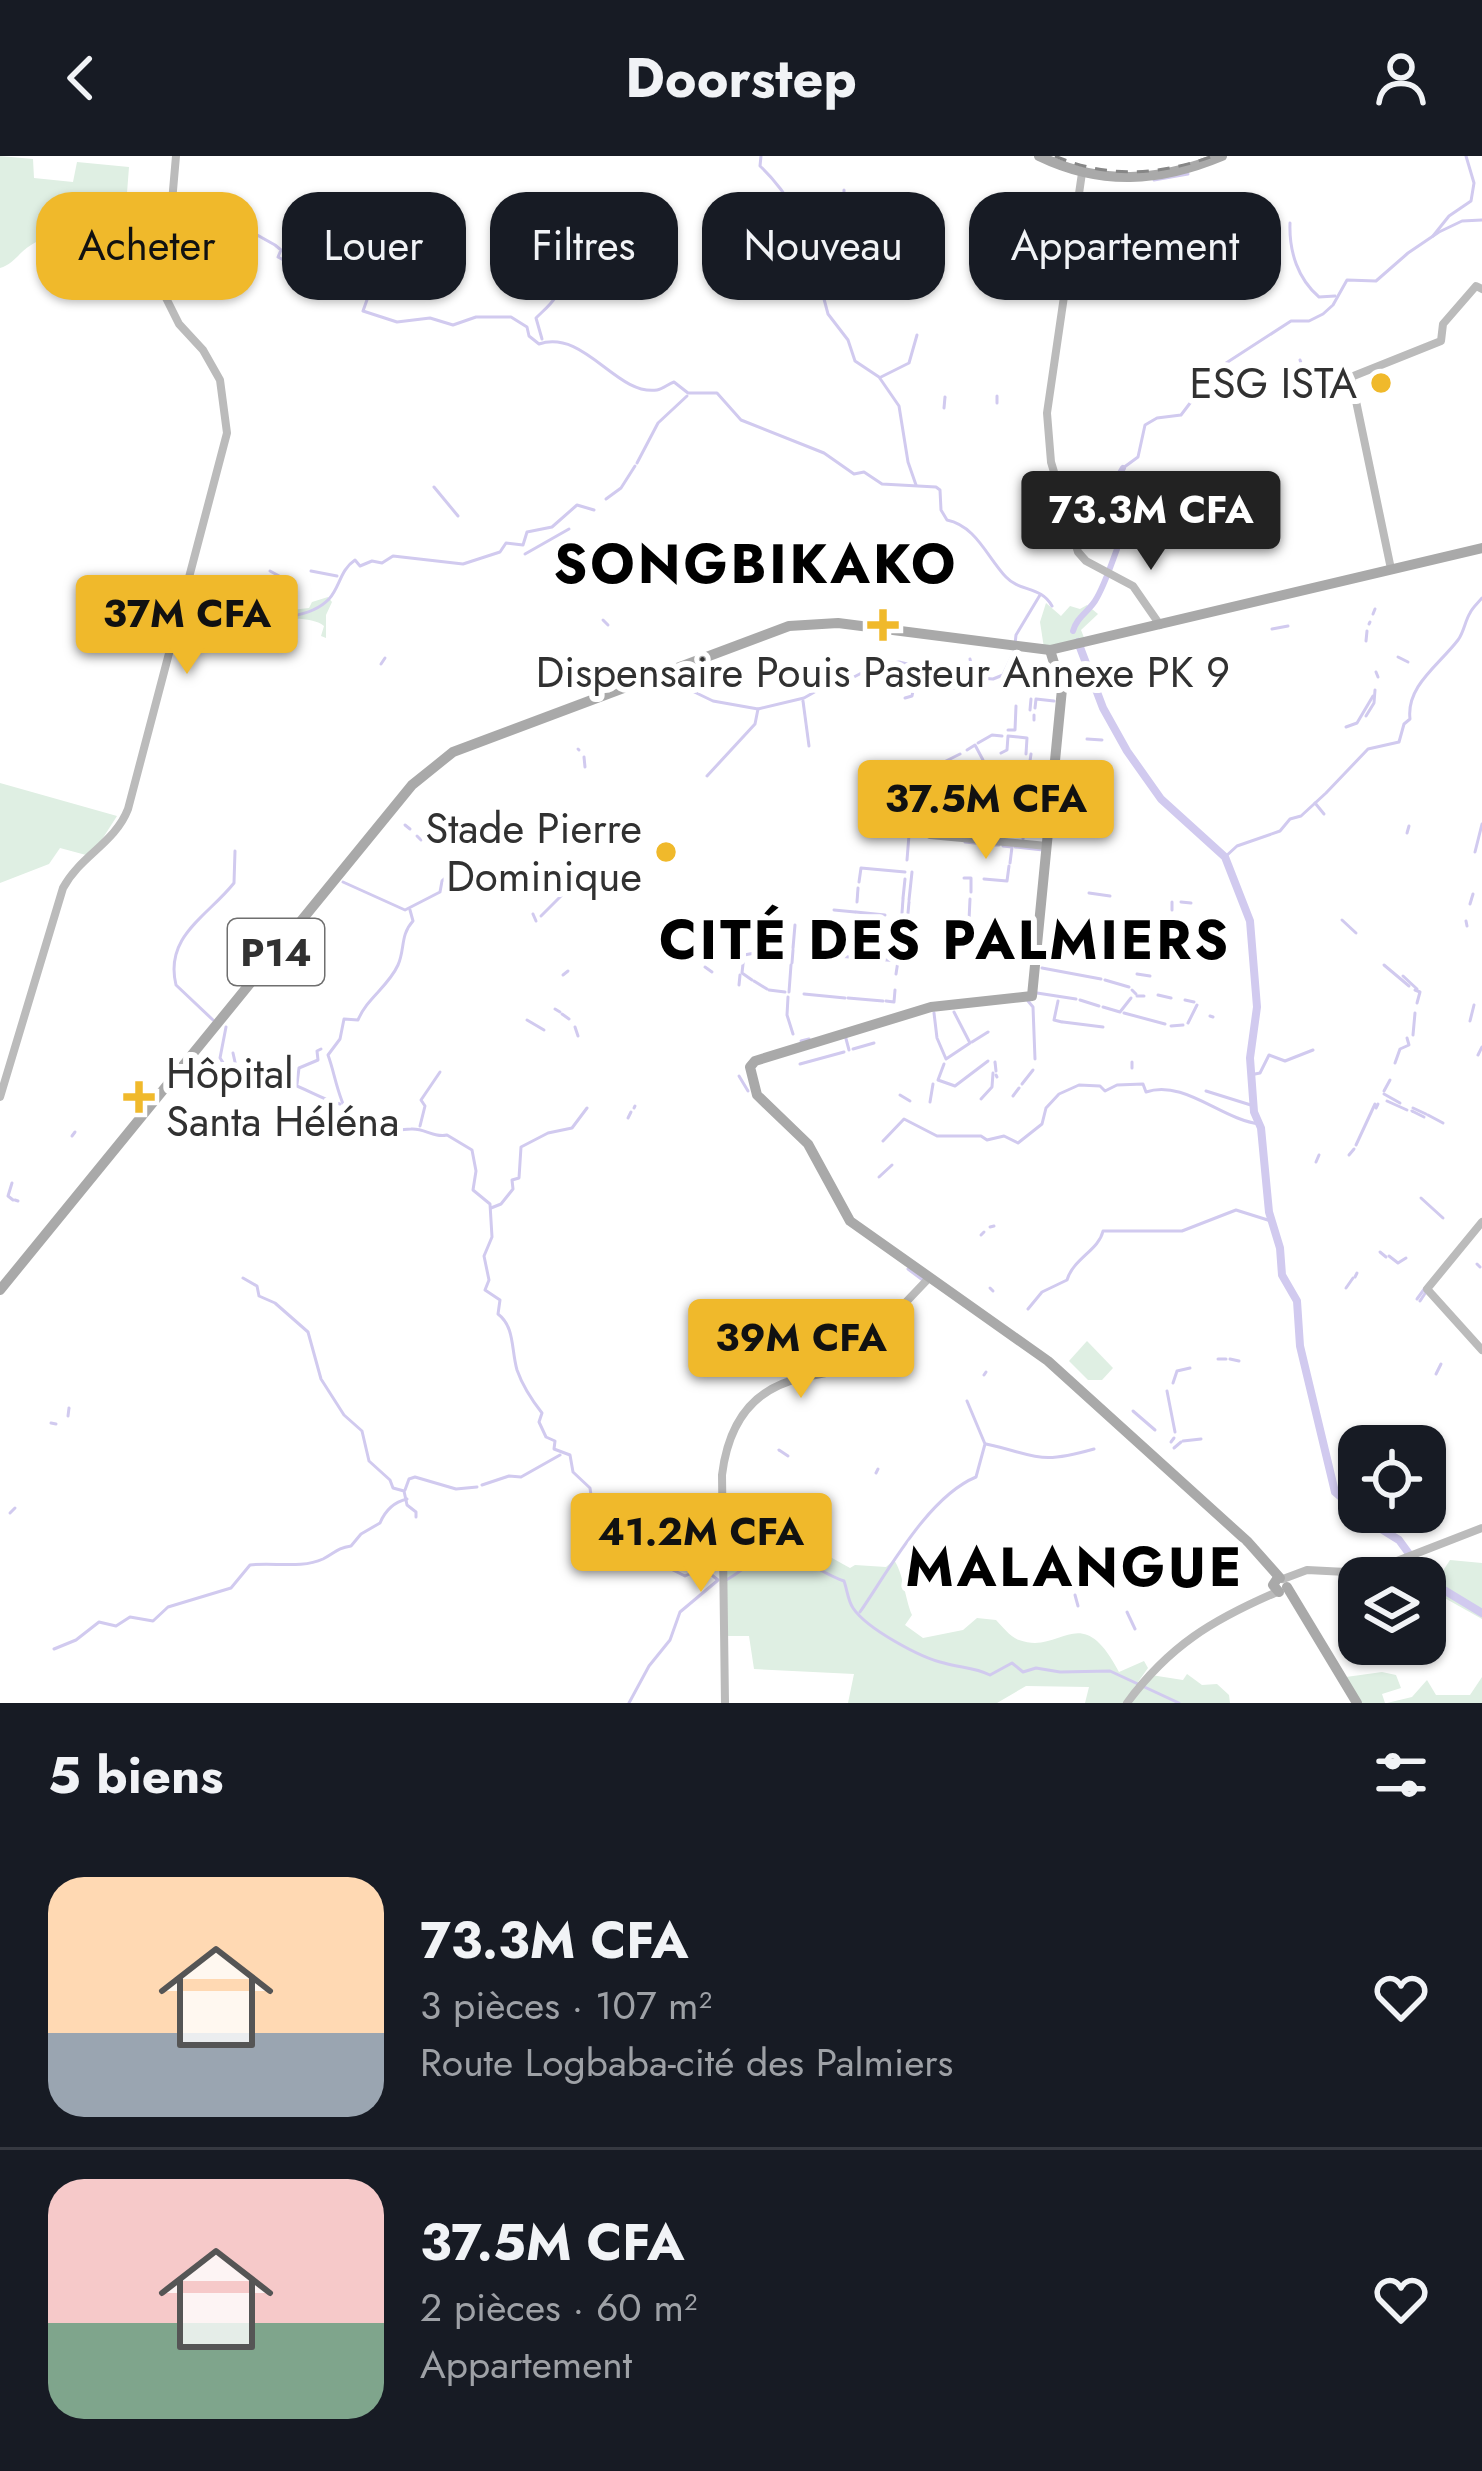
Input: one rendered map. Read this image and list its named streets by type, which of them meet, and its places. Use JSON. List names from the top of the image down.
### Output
{
  "streets": {
    "main road": ["P14"]
  },
  "districts": ["SONGBIKAKO", "CITÉ DES PALMIERS", "MALANGUE"],
  "places": {
    "other": ["ESG ISTA", "Stade Pierre Dominique"],
    "health": ["Dispensaire Pouis Pasteur Annexe PK 9", "Hôpital Santa Héléna"]
  },
  "page": {
    "header": "Doorstep",
    "chip": [
      "Acheter",
      "Louer",
      "Filtres",
      "Nouveau",
      "Appartement"
    ],
    "price": [
      "73.3M CFA",
      "37M CFA",
      "37.5M CFA",
      "39M CFA",
      "41.2M CFA"
    ],
    "heading": "5 biens",
    "list": [
      {
        "name": "73.3M CFA",
        "note": "3 pièces · 107 m² · Route Logbaba-cité des Palmiers"
      },
      {
        "name": "37.5M CFA",
        "note": "2 pièces · 60 m² · Appartement"
      }
    ]
  }
}
